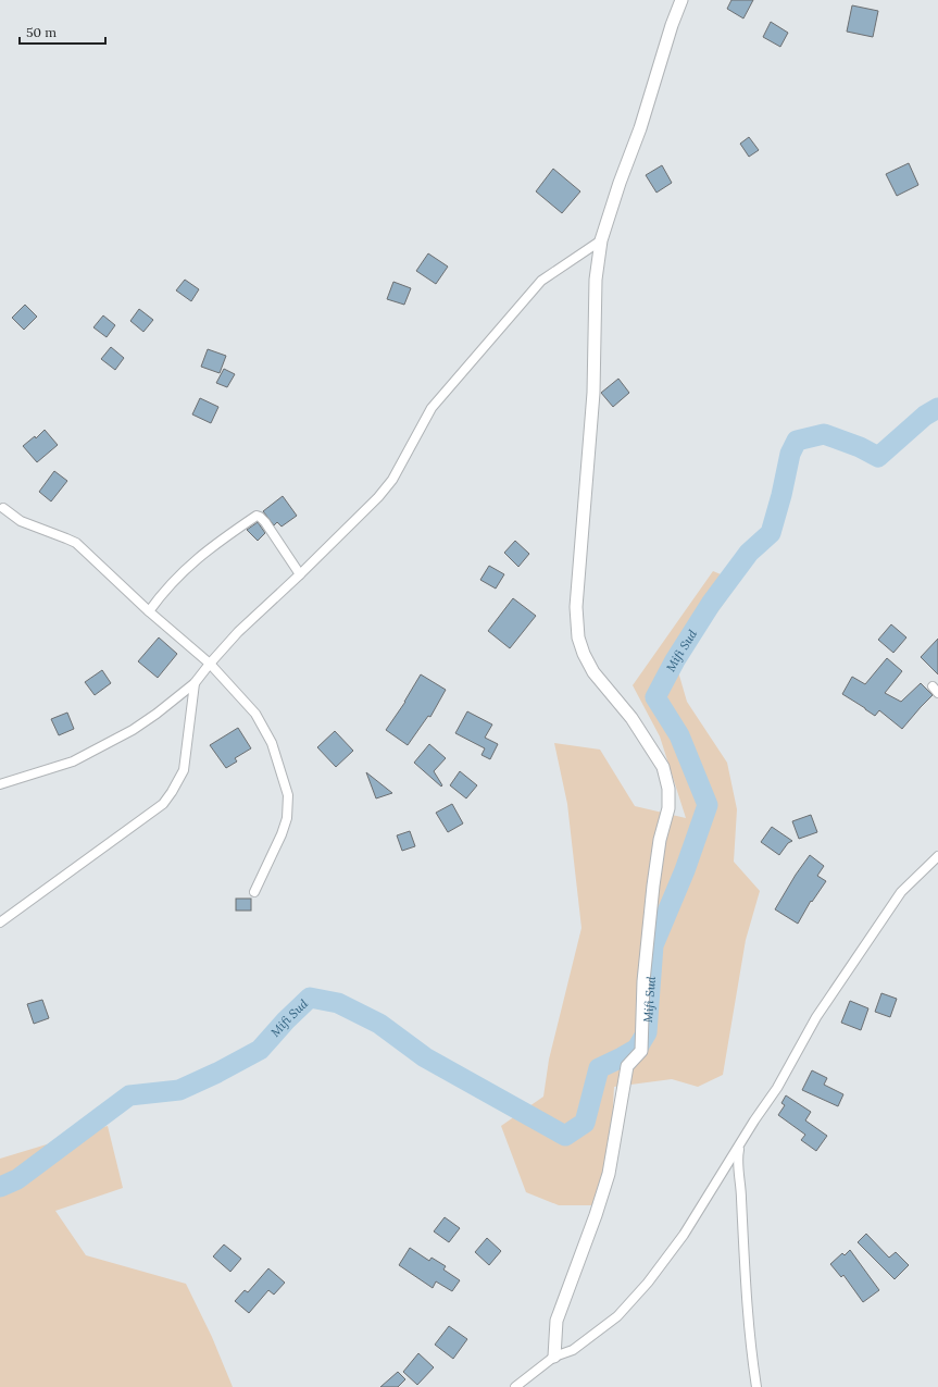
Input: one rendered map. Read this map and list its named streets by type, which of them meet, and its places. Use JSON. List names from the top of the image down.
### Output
{
  "water": ["Mifi Sud"],
  "scale_bar": "50 m"
}
